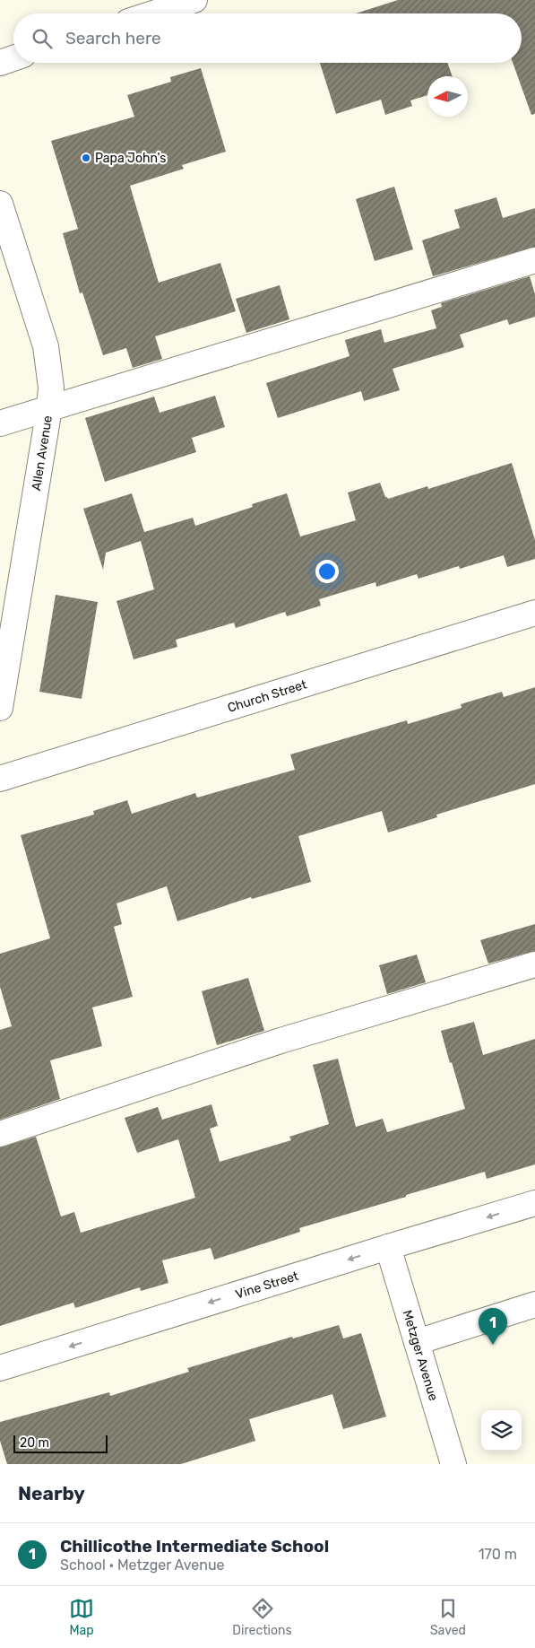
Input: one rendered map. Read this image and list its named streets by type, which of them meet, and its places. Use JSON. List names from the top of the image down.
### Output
{
  "streets": {
    "street": [
      "Allen Avenue",
      "Church Street",
      "Vine Street",
      "Metzger Avenue"
    ]
  },
  "crossings": [
    ["Vine Street", "Metzger Avenue"]
  ],
  "one_way": ["Vine Street"],
  "places": ["Papa John's"],
  "scale_bar": "20 m",
  "north": "left",
  "page": {
    "search": "Search here",
    "pins": "1",
    "scale": "20 m",
    "heading": "Nearby",
    "list": [
      {
        "mark": "1",
        "name": "Chillicothe Intermediate School",
        "note": "School · Metzger Avenue",
        "value": "170 m"
      }
    ],
    "nav": ["Map", "Directions", "Saved"]
  }
}
